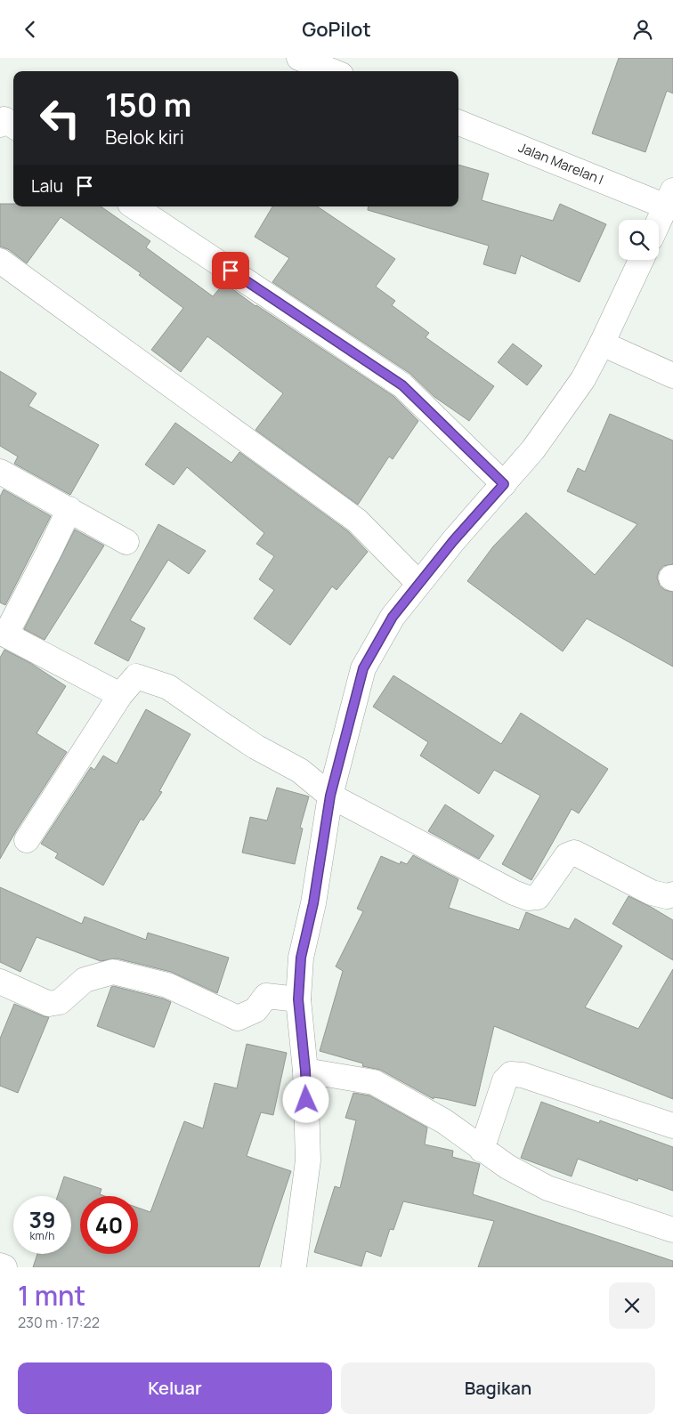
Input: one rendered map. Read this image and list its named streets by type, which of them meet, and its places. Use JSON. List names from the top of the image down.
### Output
{
  "streets": {
    "street": ["Jalan Marelan I"]
  },
  "page": {
    "header": "GoPilot",
    "turn": ["150 m", "Belok kiri"],
    "then": "Lalu",
    "speed": "39 km/h",
    "limit": "40",
    "heading": ["1 mnt", "230 m · 17:22"],
    "buttons": ["Keluar", "Bagikan"]
  }
}
